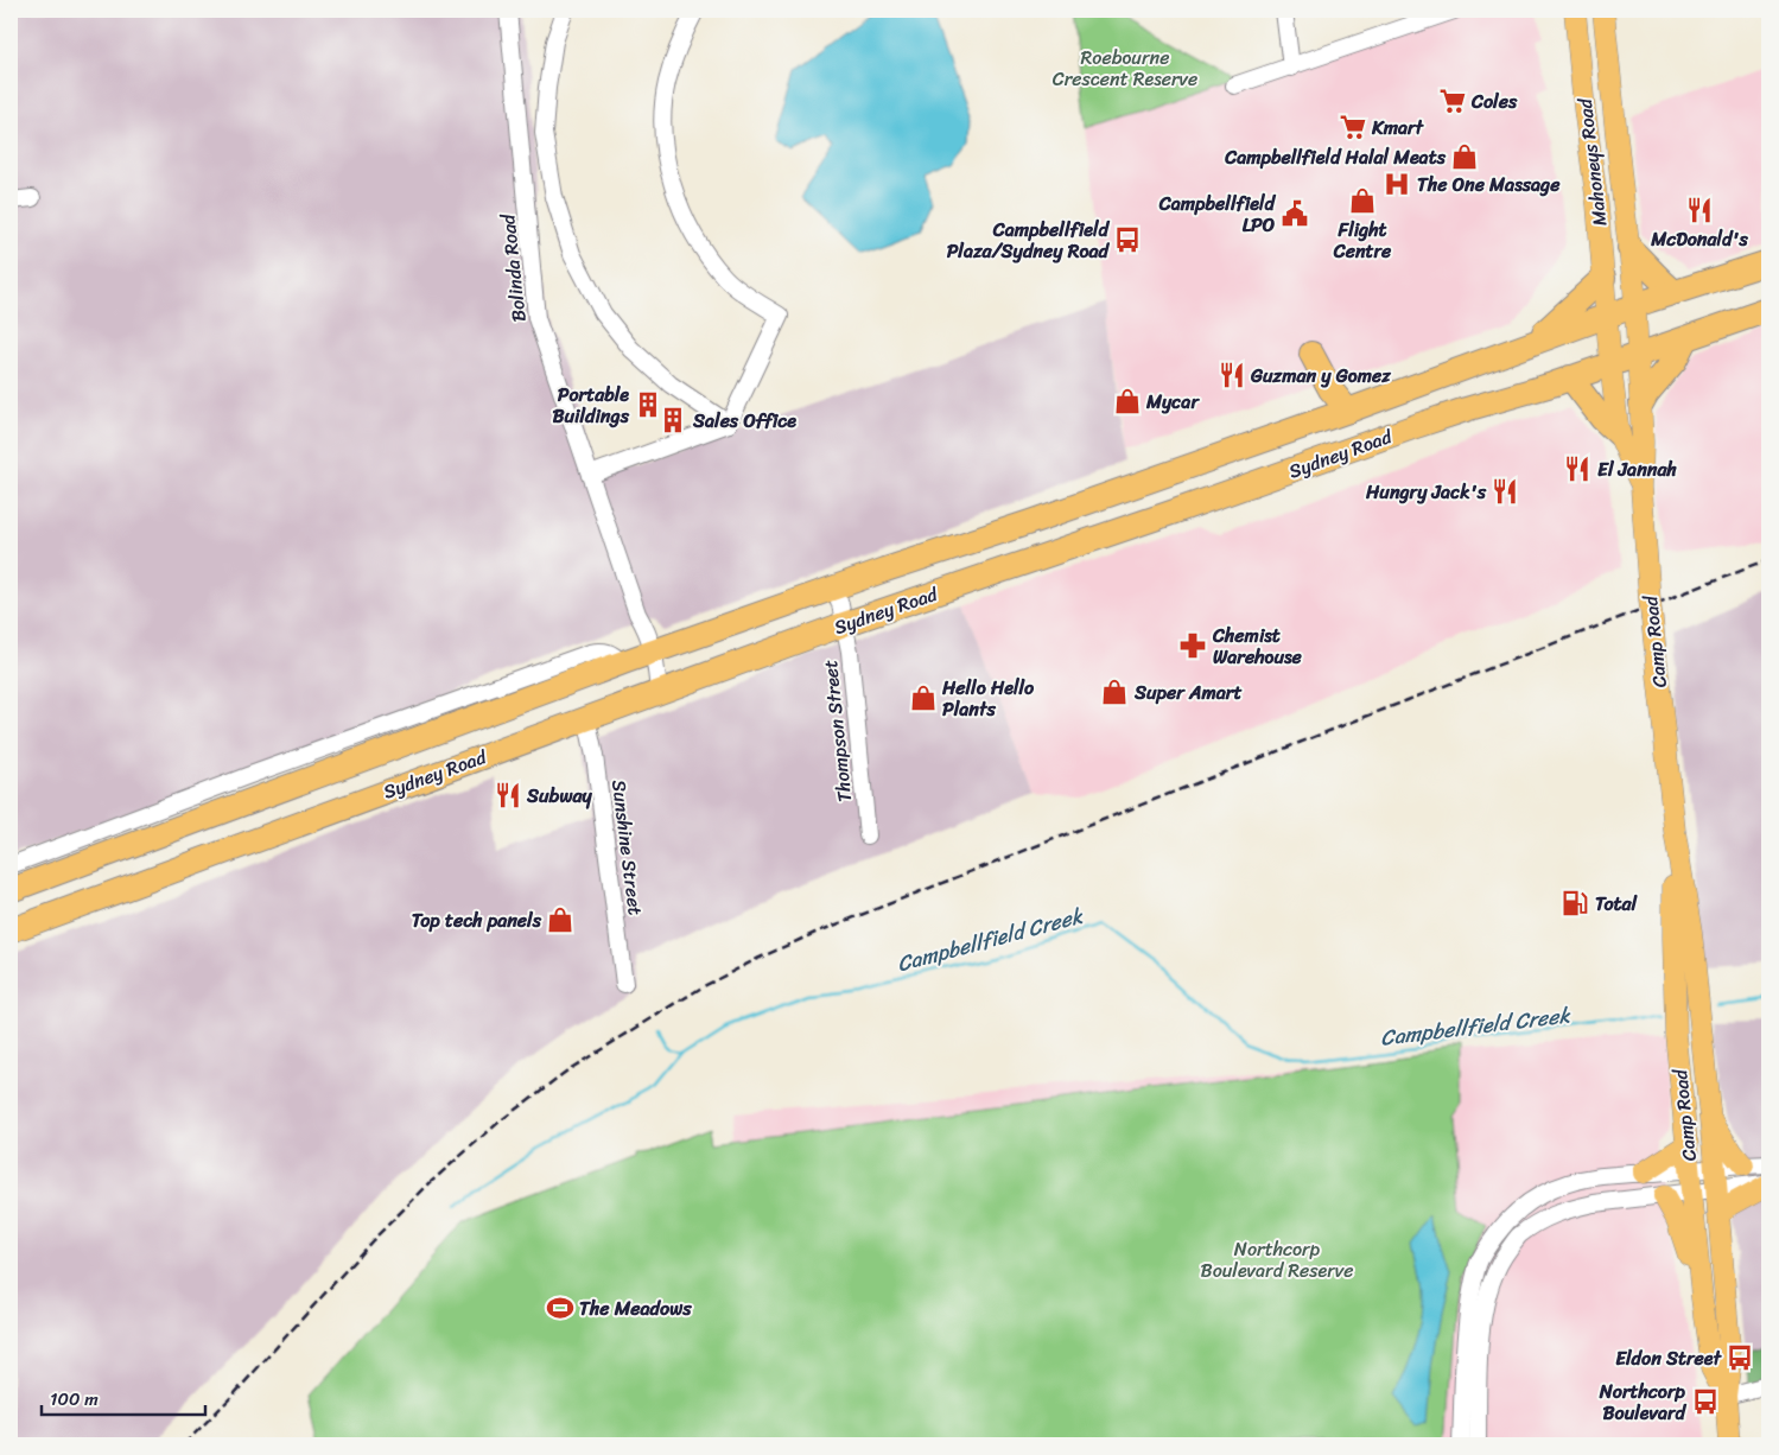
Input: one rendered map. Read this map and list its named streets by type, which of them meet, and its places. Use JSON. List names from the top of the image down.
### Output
{
  "streets": {
    "highway": ["Sydney Road"],
    "main road": ["Mahoneys Road", "Camp Road"],
    "street": ["Bolinda Road", "Thompson Street", "Sunshine Street"]
  },
  "crossings": [
    ["Mahoneys Road", "Sydney Road"],
    ["Mahoneys Road", "Camp Road"],
    ["Bolinda Road", "Sydney Road"],
    ["Sydney Road", "Camp Road"],
    ["Sydney Road", "Thompson Street"],
    ["Sydney Road", "Sunshine Street"]
  ],
  "water": ["Campbellfield Creek"],
  "parks": ["Roebourne Crescent Reserve", "Northcorp Boulevard Reserve"],
  "places": {
    "supermarket": ["Coles", "Kmart"],
    "shop": [
      "Campbellfield Halal Meats",
      "Flight Centre",
      "Mycar",
      "Super Amart",
      "Hello Hello Plants",
      "Top tech panels"
    ],
    "hospital": ["The One Massage"],
    "restaurant": [
      "McDonald's",
      "Guzman y Gomez",
      "El Jannah",
      "Hungry Jack's",
      "Subway"
    ],
    "public building": ["Campbellfield LPO"],
    "bus stop": ["Campbellfield Plaza/Sydney Road", "Eldon Street", "Northcorp Boulevard"],
    "building": ["Portable Buildings", "Sales Office"],
    "pharmacy": ["Chemist Warehouse"],
    "fuel station": ["Total"],
    "sports": ["The Meadows"]
  },
  "scale_bar": "100 m"
}
